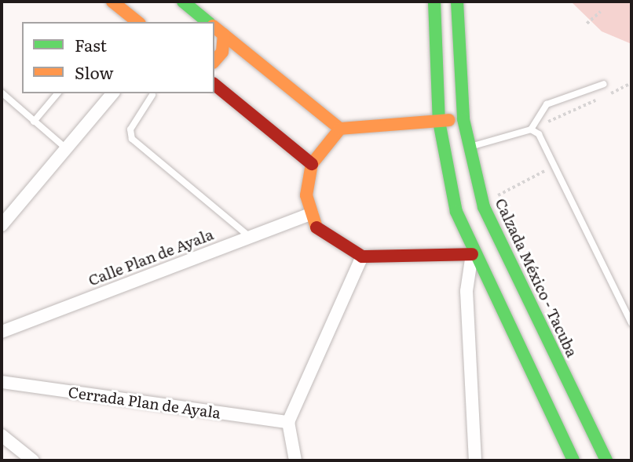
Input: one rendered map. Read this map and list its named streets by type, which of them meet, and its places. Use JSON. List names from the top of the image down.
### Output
{
  "streets": {
    "main road": ["Calzada México - Tacuba"],
    "street": ["Calle Plan de Ayala", "Cerrada Plan de Ayala"]
  },
  "legend": ["Fast", "Slow"]
}
